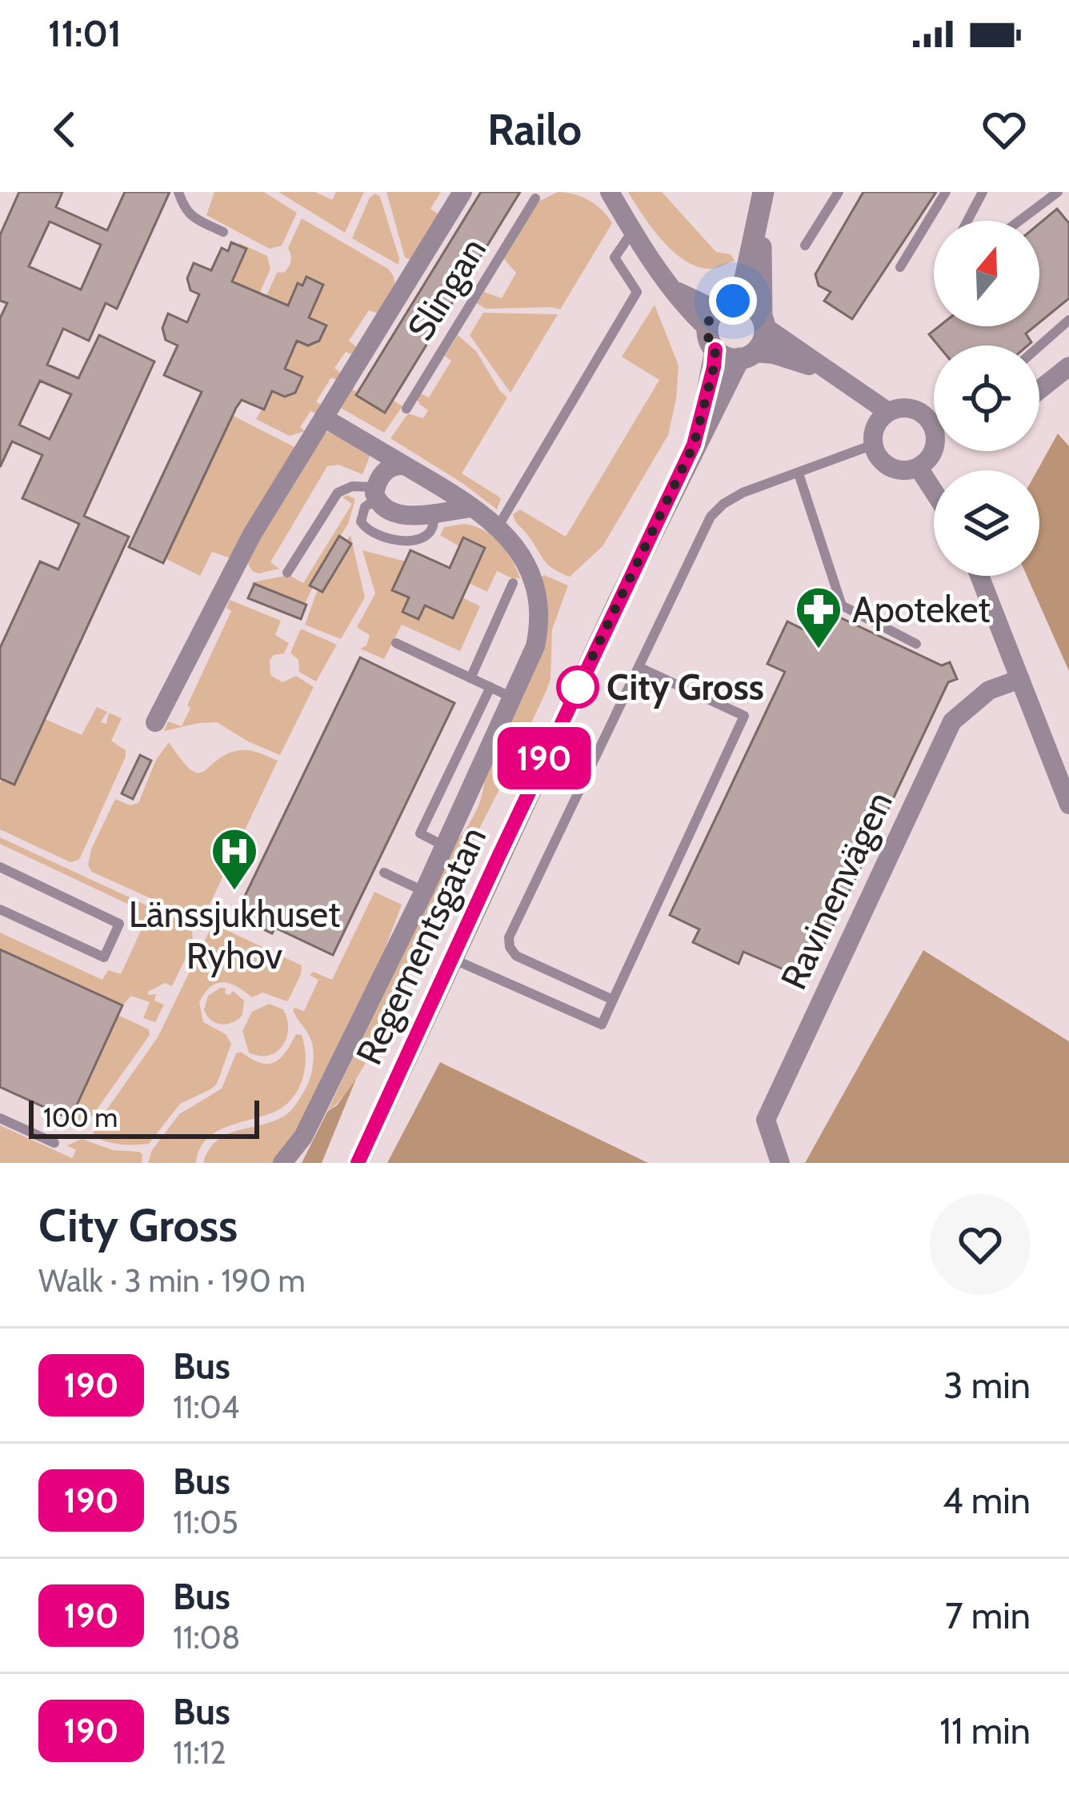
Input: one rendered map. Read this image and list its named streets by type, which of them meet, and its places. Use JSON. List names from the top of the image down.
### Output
{
  "streets": {
    "street": ["Ravinenvägen", "Regementsgatan"],
    "lane": ["Slingan"]
  },
  "places": {
    "pharmacy": ["Apoteket"],
    "other": ["City Gross"],
    "hospital": ["Länssjukhuset Ryhov"]
  },
  "lines": ["bus line 190"],
  "scale_bar": "100 m",
  "north": "top",
  "page": {
    "status": "11:01",
    "header": "Railo",
    "on_map": "190",
    "scale": "100 m",
    "heading": ["City Gross", "Walk · 3 min · 190 m"],
    "list": [
      {
        "mark": "190",
        "name": "Bus",
        "note": "11:04",
        "value": "3 min"
      },
      {
        "mark": "190",
        "name": "Bus",
        "note": "11:05",
        "value": "4 min"
      },
      {
        "mark": "190",
        "name": "Bus",
        "note": "11:08",
        "value": "7 min"
      },
      {
        "mark": "190",
        "name": "Bus",
        "note": "11:12",
        "value": "11 min"
      }
    ]
  }
}
